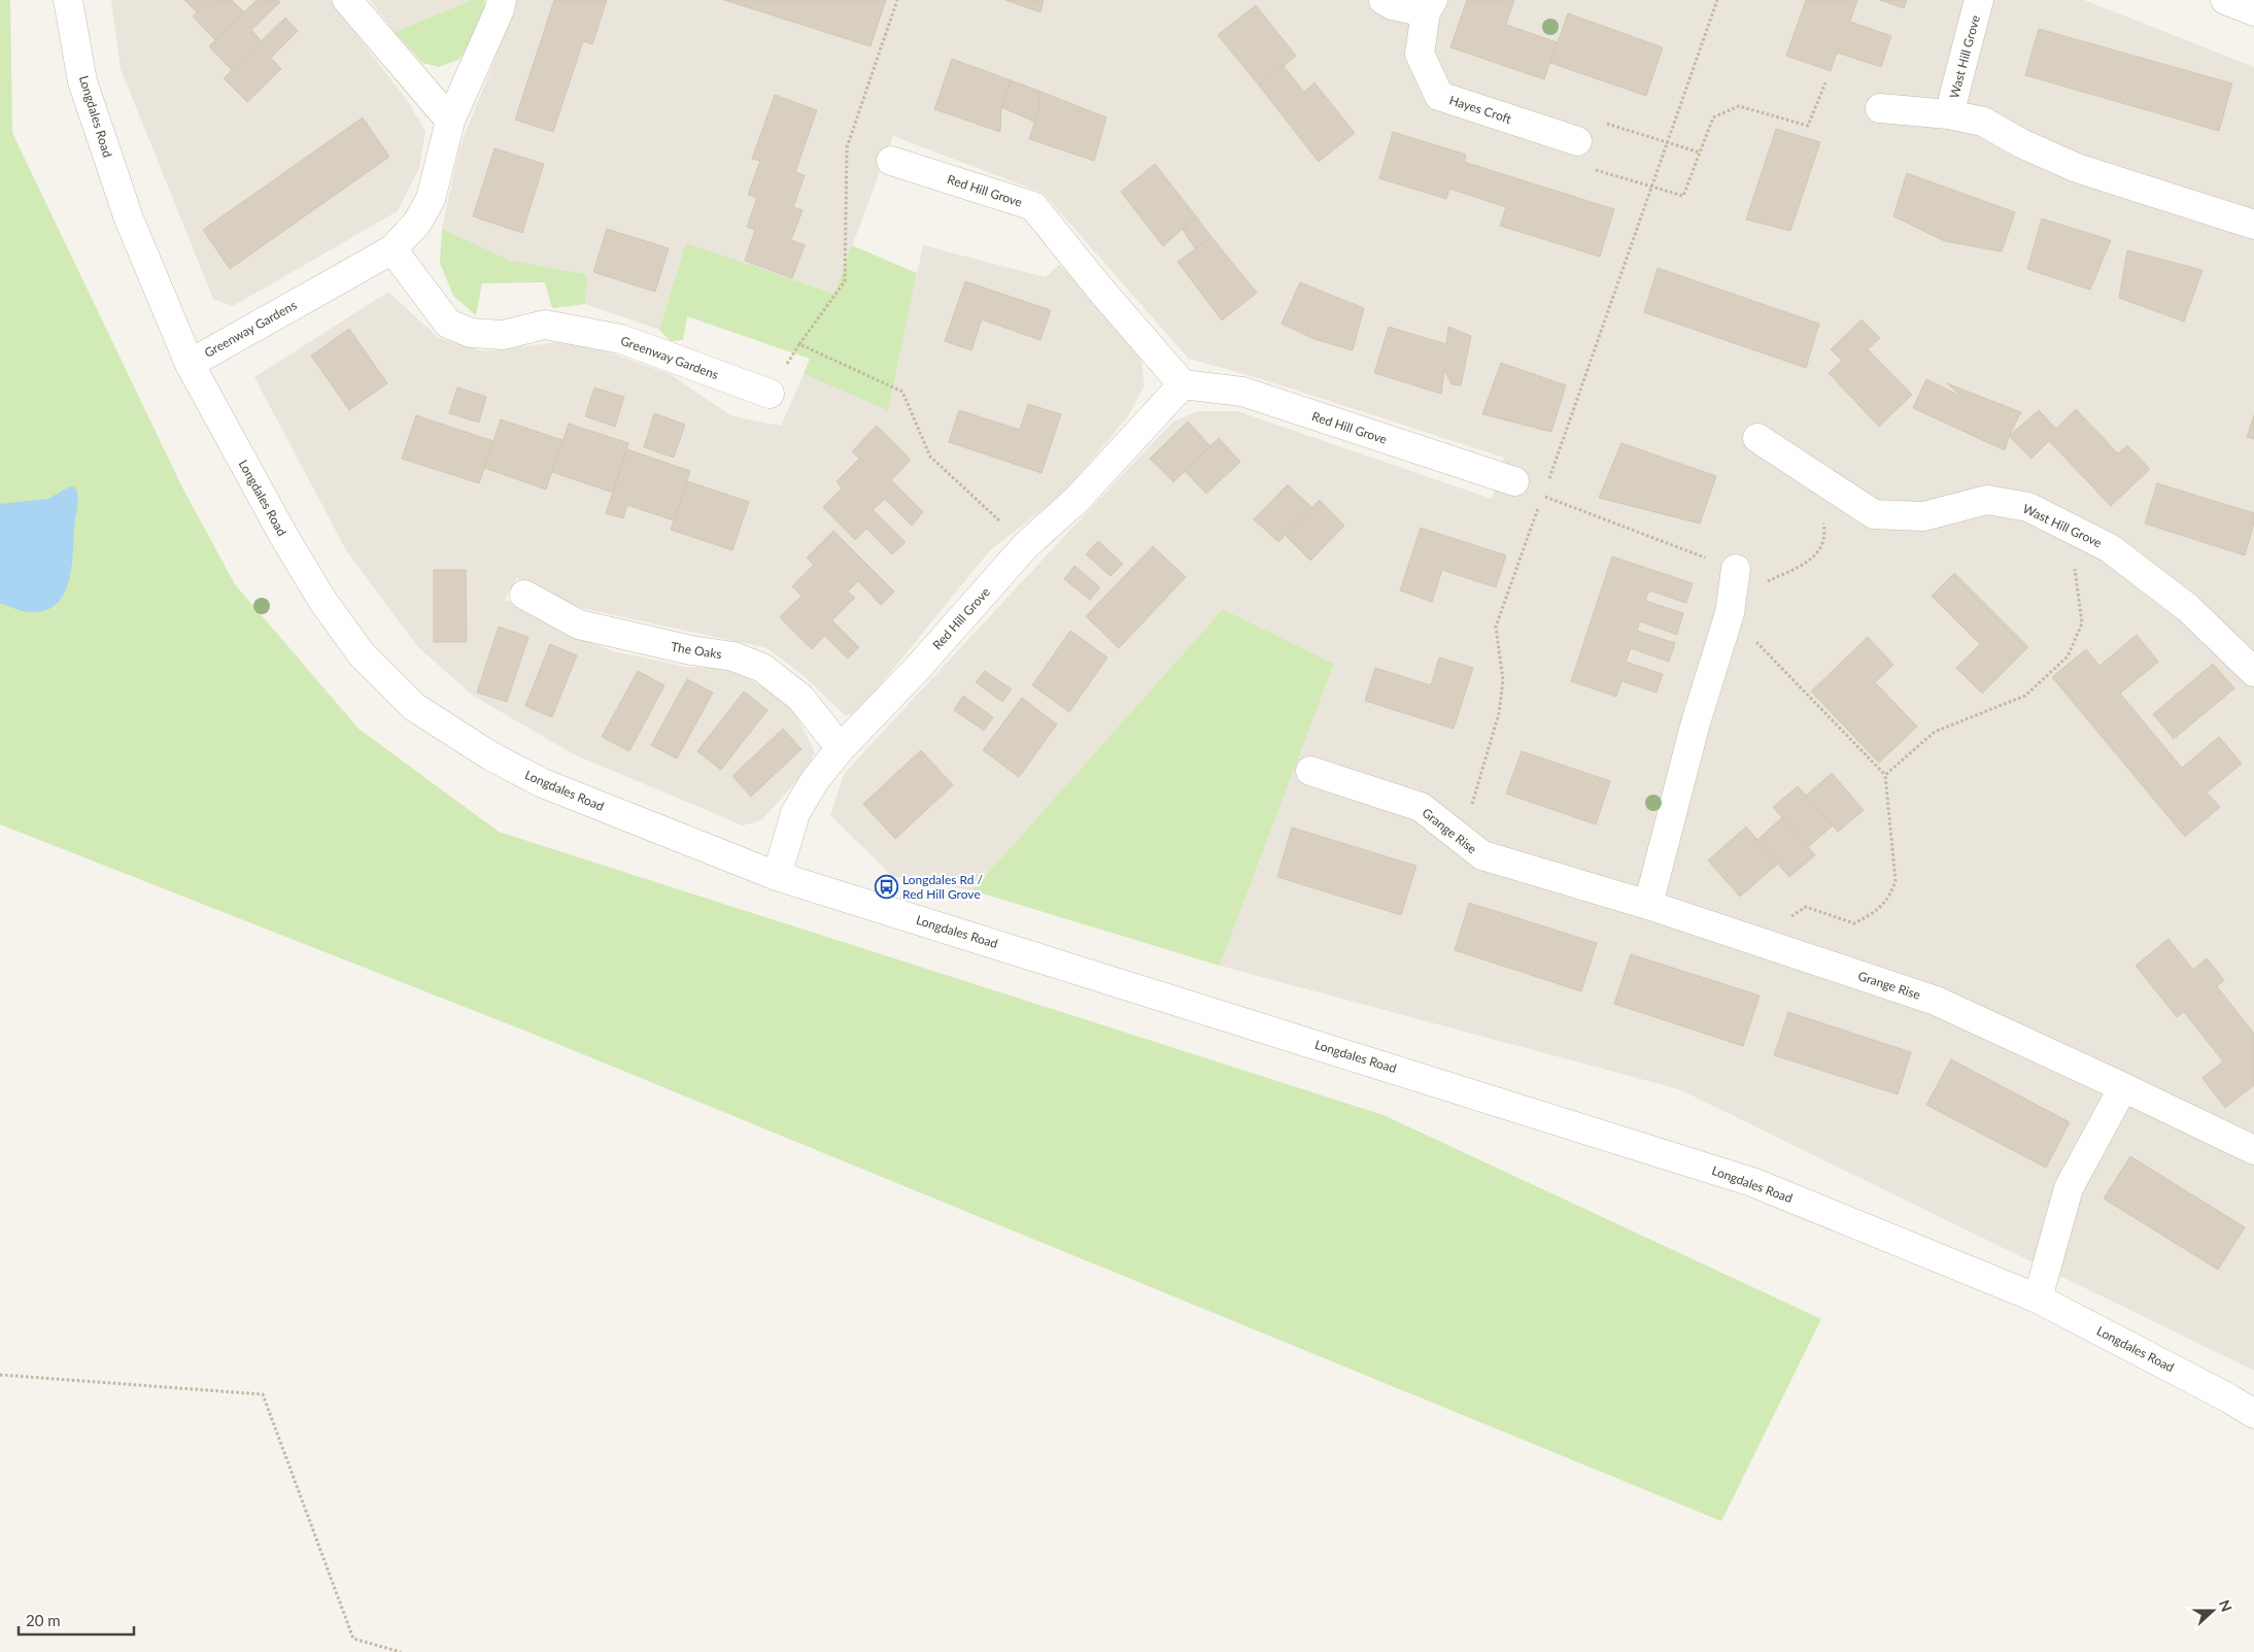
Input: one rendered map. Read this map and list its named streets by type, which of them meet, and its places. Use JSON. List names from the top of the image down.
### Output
{
  "streets": {
    "street": [
      "Wast Hill Grove",
      "Hayes Croft",
      "Longdales Road",
      "Red Hill Grove",
      "Greenway Gardens",
      "The Oaks",
      "Grange Rise"
    ]
  },
  "crossings": [
    ["Longdales Road", "Red Hill Grove"],
    ["Longdales Road", "Greenway Gardens"],
    ["Red Hill Grove", "The Oaks"]
  ],
  "places": {
    "bus stop": ["Longdales Rd / Red Hill Grove"]
  },
  "scale_bar": "20 m",
  "north": "right"
}
